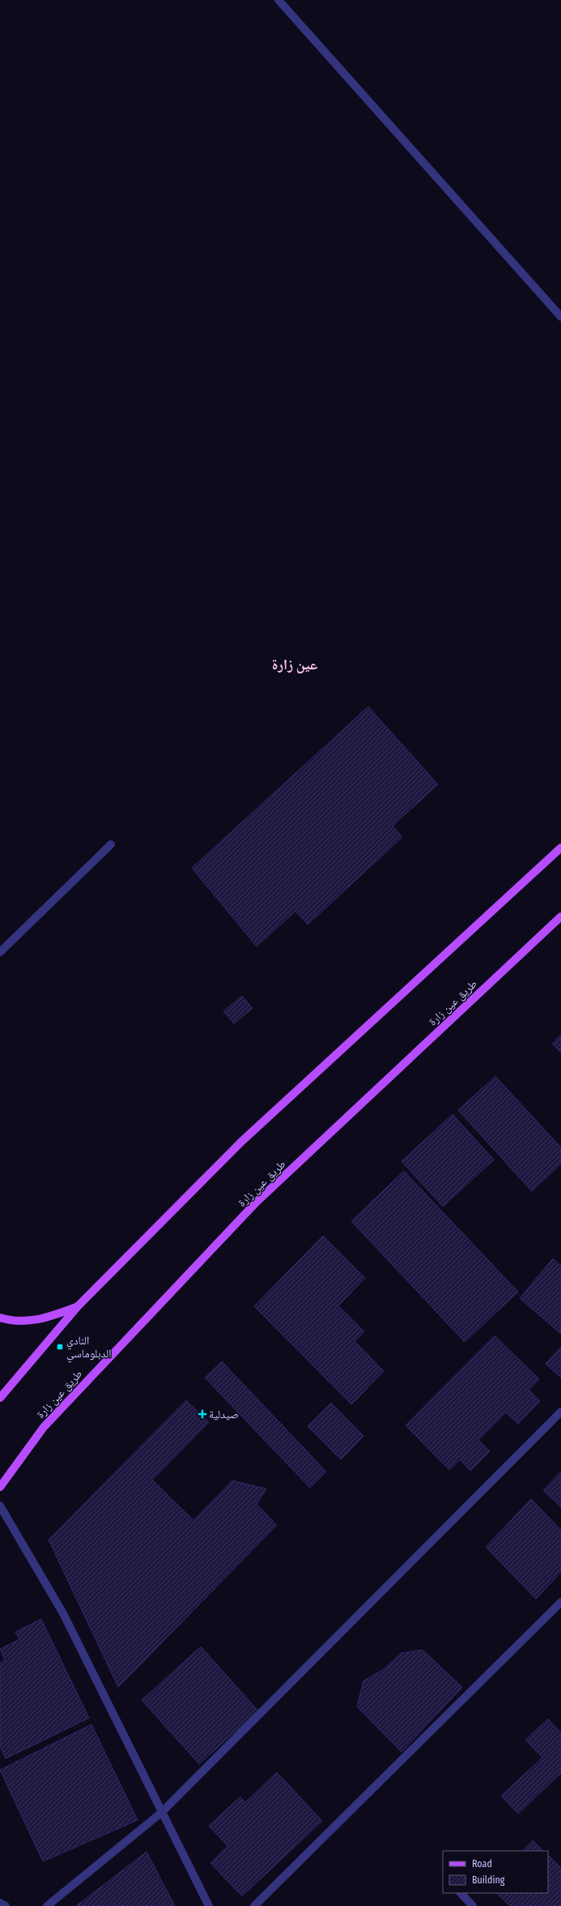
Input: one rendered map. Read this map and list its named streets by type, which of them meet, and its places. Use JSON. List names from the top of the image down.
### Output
{
  "streets": {
    "main road": ["طريق عين زارة"]
  },
  "districts": ["عين زارة"],
  "places": {
    "transit": ["النادي الدبلوماسي"],
    "health": ["صيدلية"]
  },
  "legend": ["Road", "Building"]
}
